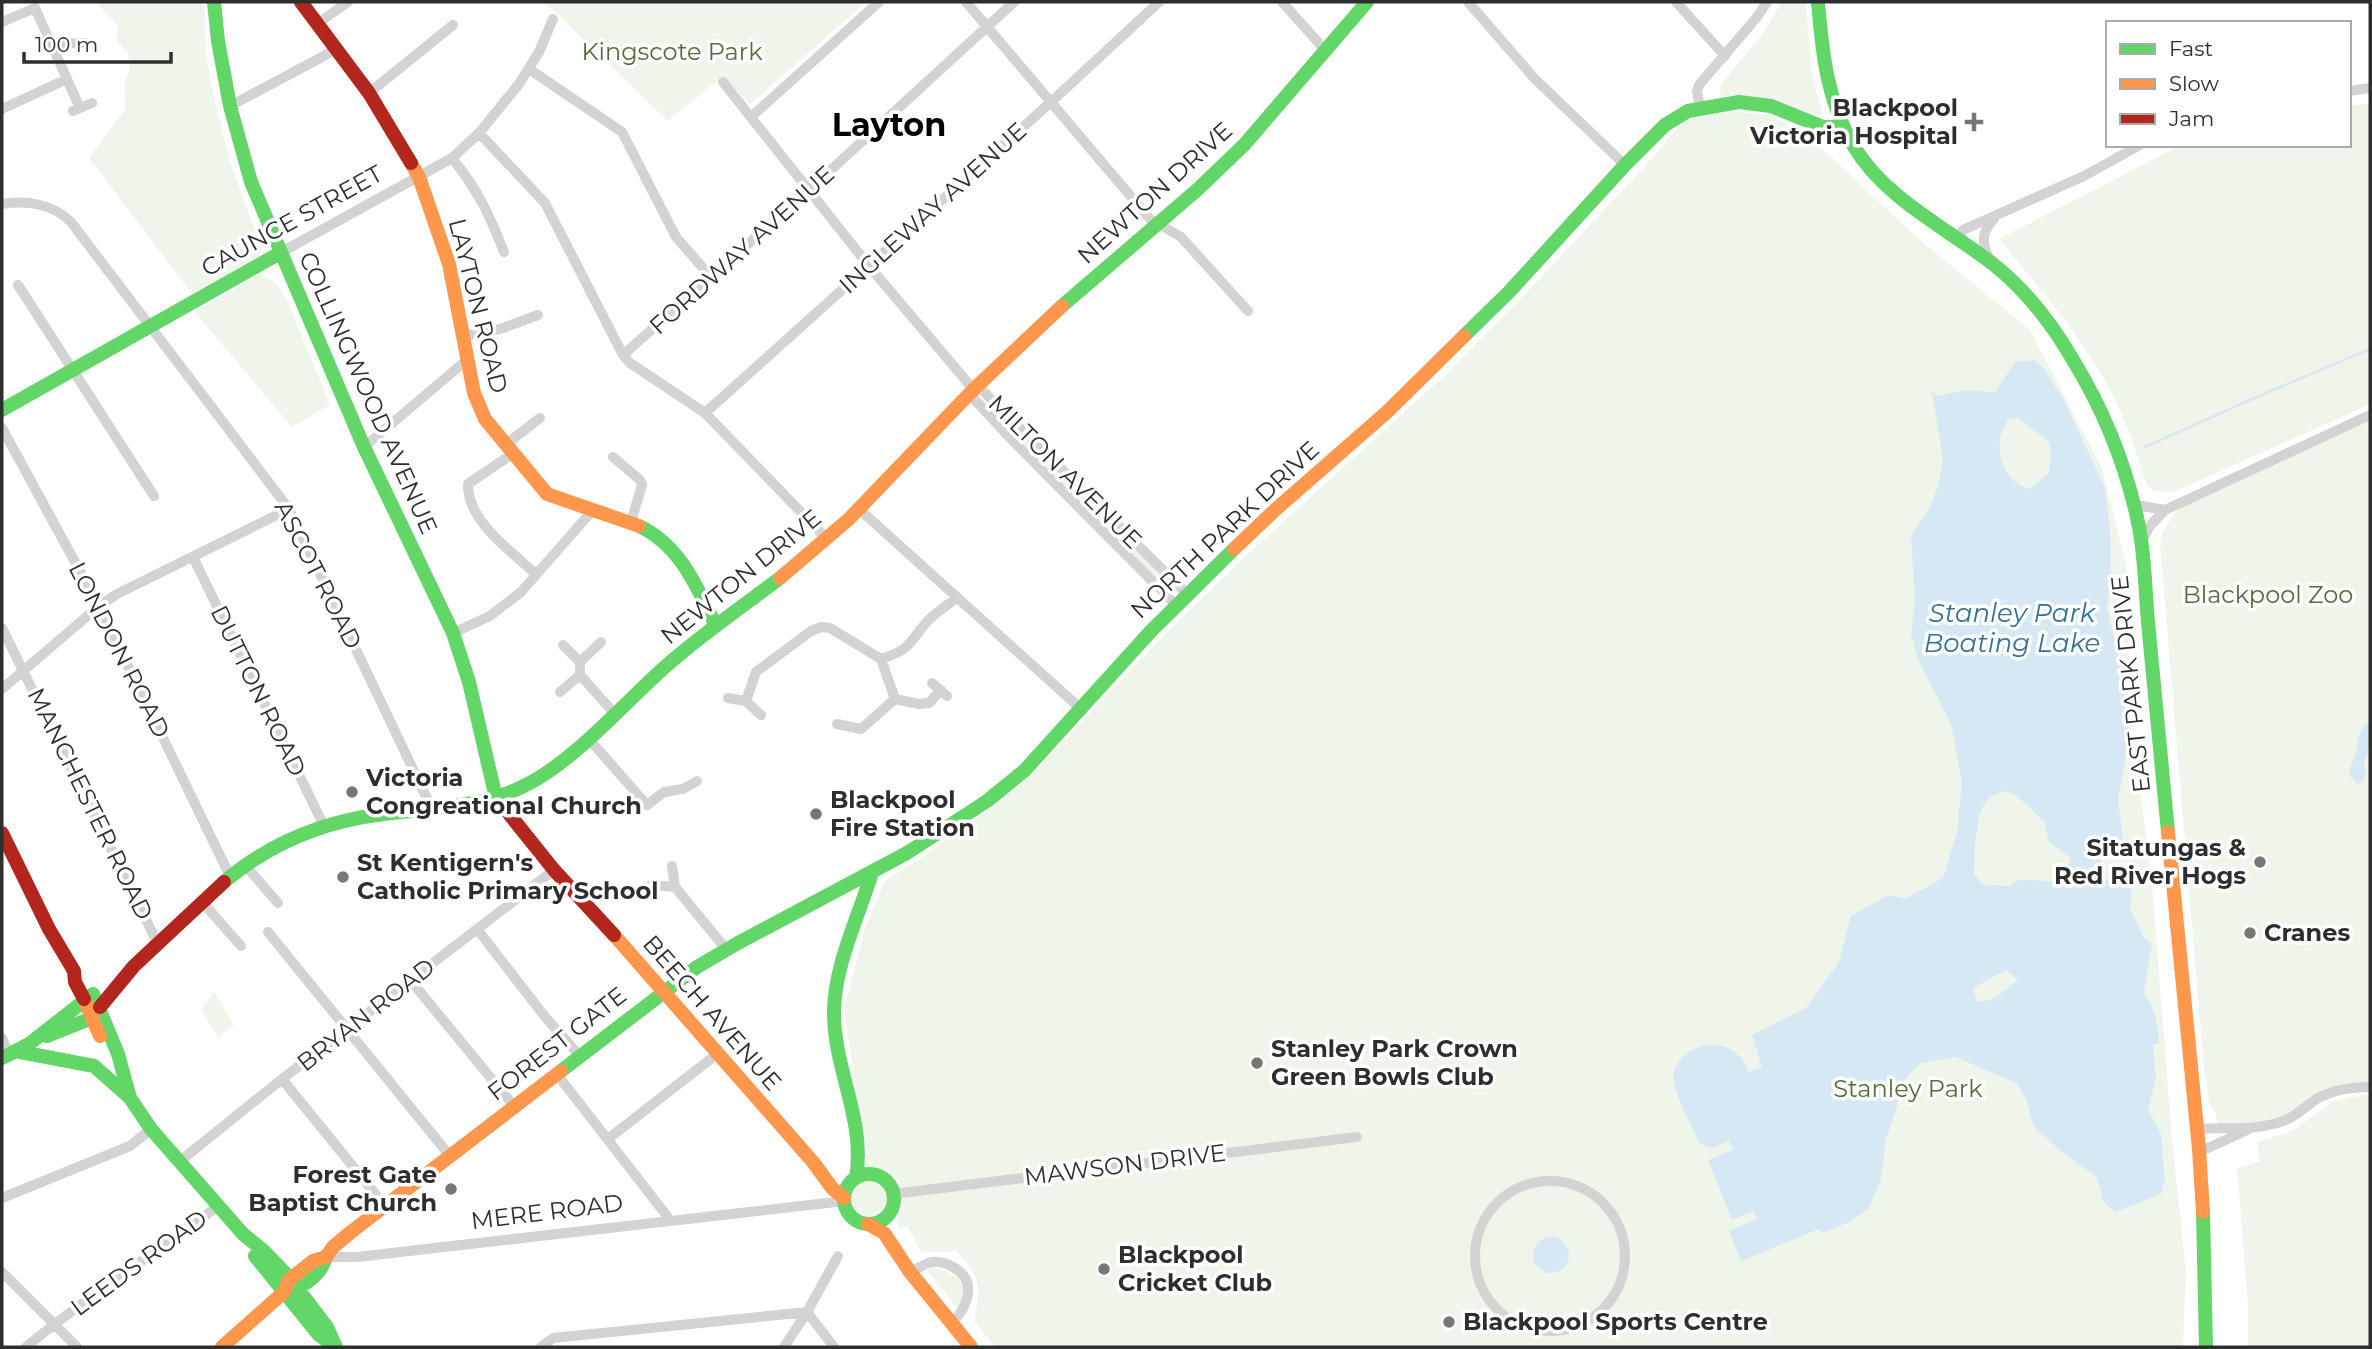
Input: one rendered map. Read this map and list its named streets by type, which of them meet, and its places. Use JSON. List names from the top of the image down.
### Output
{
  "streets": {
    "street": [
      "NEWTON DRIVE",
      "INGLEWAY AVENUE",
      "CAUNCE STREET",
      "FORDWAY AVENUE",
      "LAYTON ROAD",
      "COLLINGWOOD AVENUE",
      "MILTON AVENUE",
      "NORTH PARK DRIVE",
      "ASCOT ROAD",
      "LONDON ROAD",
      "EAST PARK DRIVE",
      "DUTTON ROAD",
      "MANCHESTER ROAD",
      "BEECH AVENUE",
      "BRYAN ROAD",
      "FOREST GATE",
      "MAWSON DRIVE",
      "MERE ROAD",
      "LEEDS ROAD"
    ]
  },
  "crossings": [
    ["NEWTON DRIVE", "LAYTON ROAD"],
    ["NEWTON DRIVE", "COLLINGWOOD AVENUE"],
    ["NEWTON DRIVE", "MILTON AVENUE"],
    ["NEWTON DRIVE", "ASCOT ROAD"],
    ["NEWTON DRIVE", "LONDON ROAD"],
    ["NEWTON DRIVE", "DUTTON ROAD"],
    ["NEWTON DRIVE", "MANCHESTER ROAD"],
    ["NEWTON DRIVE", "BEECH AVENUE"],
    ["CAUNCE STREET", "LAYTON ROAD"],
    ["CAUNCE STREET", "COLLINGWOOD AVENUE"],
    ["CAUNCE STREET", "ASCOT ROAD"],
    ["COLLINGWOOD AVENUE", "BEECH AVENUE"],
    ["MILTON AVENUE", "NORTH PARK DRIVE"],
    ["NORTH PARK DRIVE", "FOREST GATE"],
    ["BEECH AVENUE", "BRYAN ROAD"],
    ["BEECH AVENUE", "FOREST GATE"],
    ["BEECH AVENUE", "MAWSON DRIVE"],
    ["BEECH AVENUE", "MERE ROAD"],
    ["FOREST GATE", "MERE ROAD"],
    ["MAWSON DRIVE", "MERE ROAD"]
  ],
  "districts": ["Layton"],
  "water": ["Stanley Park Boating Lake"],
  "parks": ["Kingscote Park", "Blackpool Zoo", "Stanley Park"],
  "places": {
    "health": ["Blackpool Victoria Hospital"],
    "other": [
      "Victoria Congreational Church",
      "Blackpool Fire Station",
      "Sitatungas & Red River Hogs",
      "St Kentigern's Catholic Primary School",
      "Cranes",
      "Stanley Park Crown Green Bowls Club",
      "Forest Gate Baptist Church",
      "Blackpool Cricket Club",
      "Blackpool Sports Centre"
    ]
  },
  "legend": ["Fast", "Slow", "Jam"],
  "scale_bar": "100 m"
}
